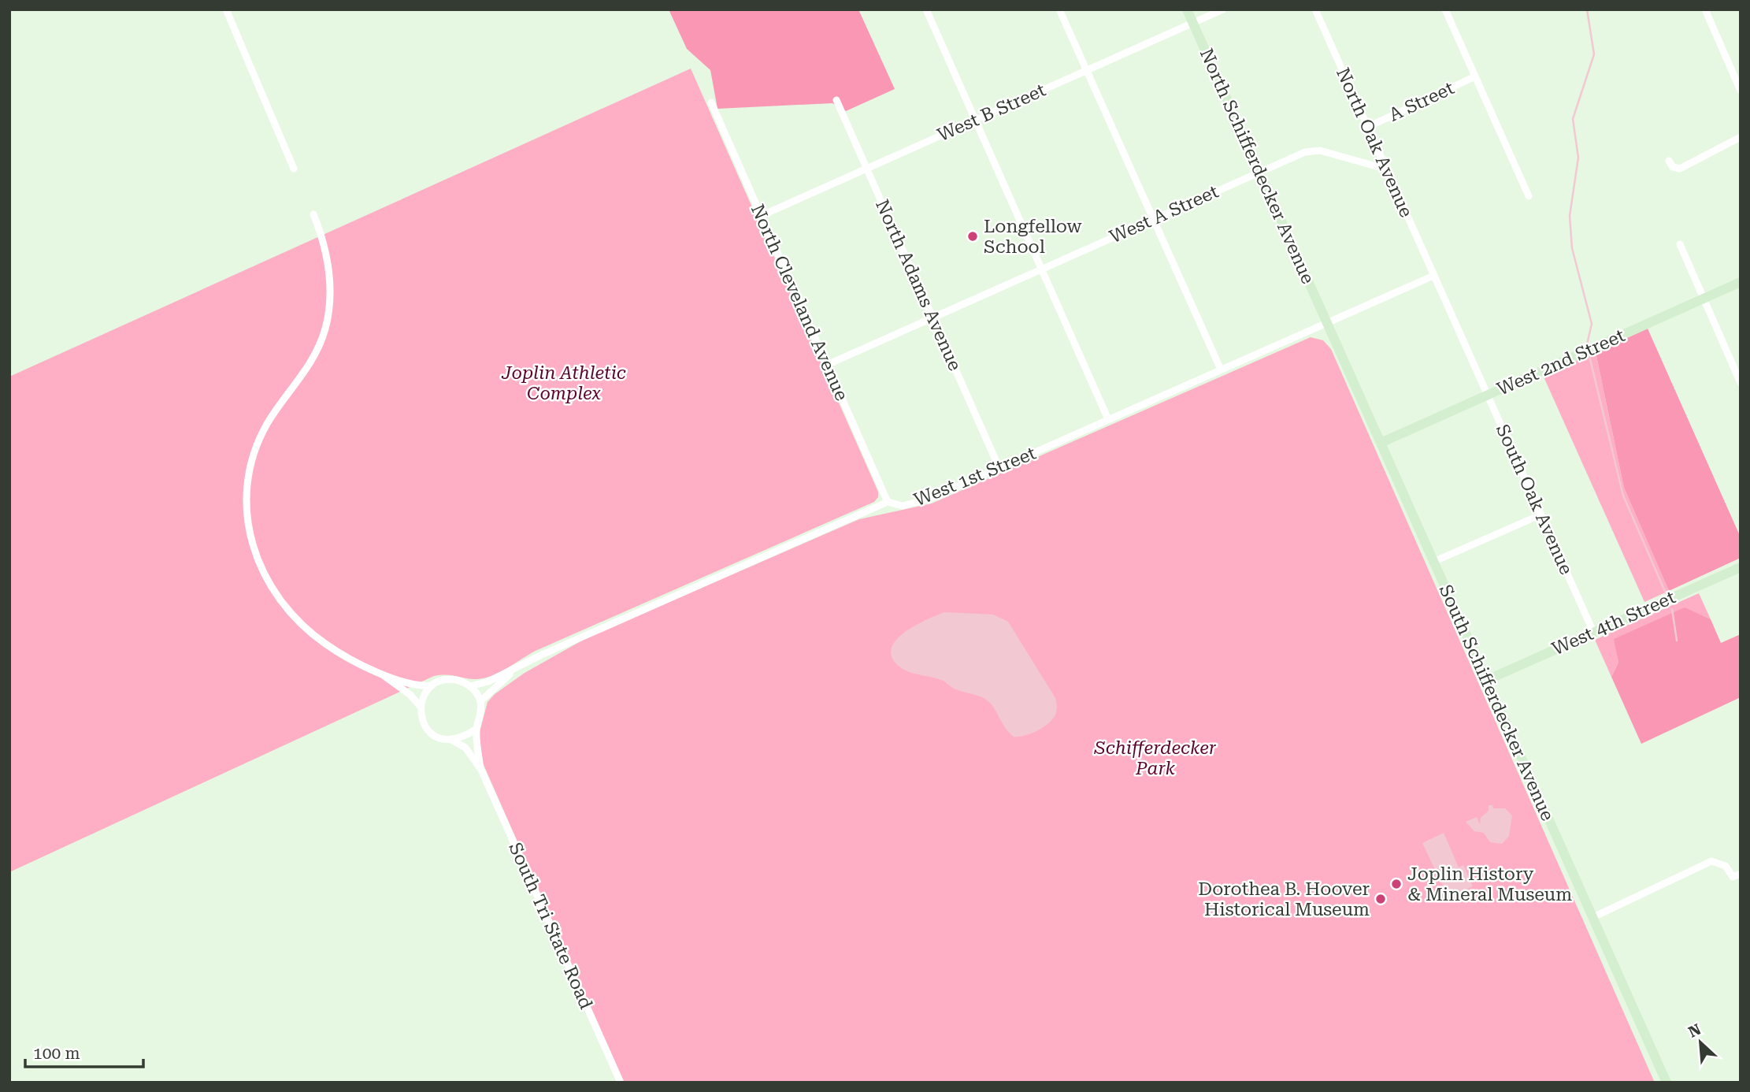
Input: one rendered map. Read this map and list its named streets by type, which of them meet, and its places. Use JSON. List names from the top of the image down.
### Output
{
  "streets": {
    "main road": [
      "North Schifferdecker Avenue",
      "West 2nd Street",
      "West 4th Street",
      "South Schifferdecker Avenue"
    ],
    "street": [
      "A Street",
      "West B Street",
      "North Oak Avenue",
      "West A Street",
      "North Adams Avenue",
      "North Cleveland Avenue",
      "West 1st Street",
      "South Oak Avenue",
      "South Tri State Road"
    ]
  },
  "crossings": [
    ["A Street", "North Oak Avenue"],
    ["West B Street", "North Schifferdecker Avenue"],
    ["West B Street", "North Adams Avenue"],
    ["West B Street", "North Cleveland Avenue"],
    ["North Oak Avenue", "West A Street"],
    ["North Oak Avenue", "West 1st Street"],
    ["North Oak Avenue", "South Oak Avenue"],
    ["North Schifferdecker Avenue", "West A Street"],
    ["North Schifferdecker Avenue", "West 1st Street"],
    ["North Schifferdecker Avenue", "South Schifferdecker Avenue"],
    ["West A Street", "North Adams Avenue"],
    ["West A Street", "North Cleveland Avenue"],
    ["North Adams Avenue", "West 1st Street"],
    ["North Cleveland Avenue", "West 1st Street"],
    ["West 2nd Street", "South Oak Avenue"],
    ["West 2nd Street", "South Schifferdecker Avenue"],
    ["West 1st Street", "South Oak Avenue"],
    ["West 1st Street", "South Schifferdecker Avenue"],
    ["West 1st Street", "South Tri State Road"],
    ["South Oak Avenue", "West 4th Street"],
    ["West 4th Street", "South Schifferdecker Avenue"]
  ],
  "parks": ["Joplin Athletic Complex", "Schifferdecker Park"],
  "places": ["Longfellow School", "Joplin History & Mineral Museum", "Dorothea B. Hoover Historical Museum"],
  "scale_bar": "100 m",
  "north": "top left"
}
